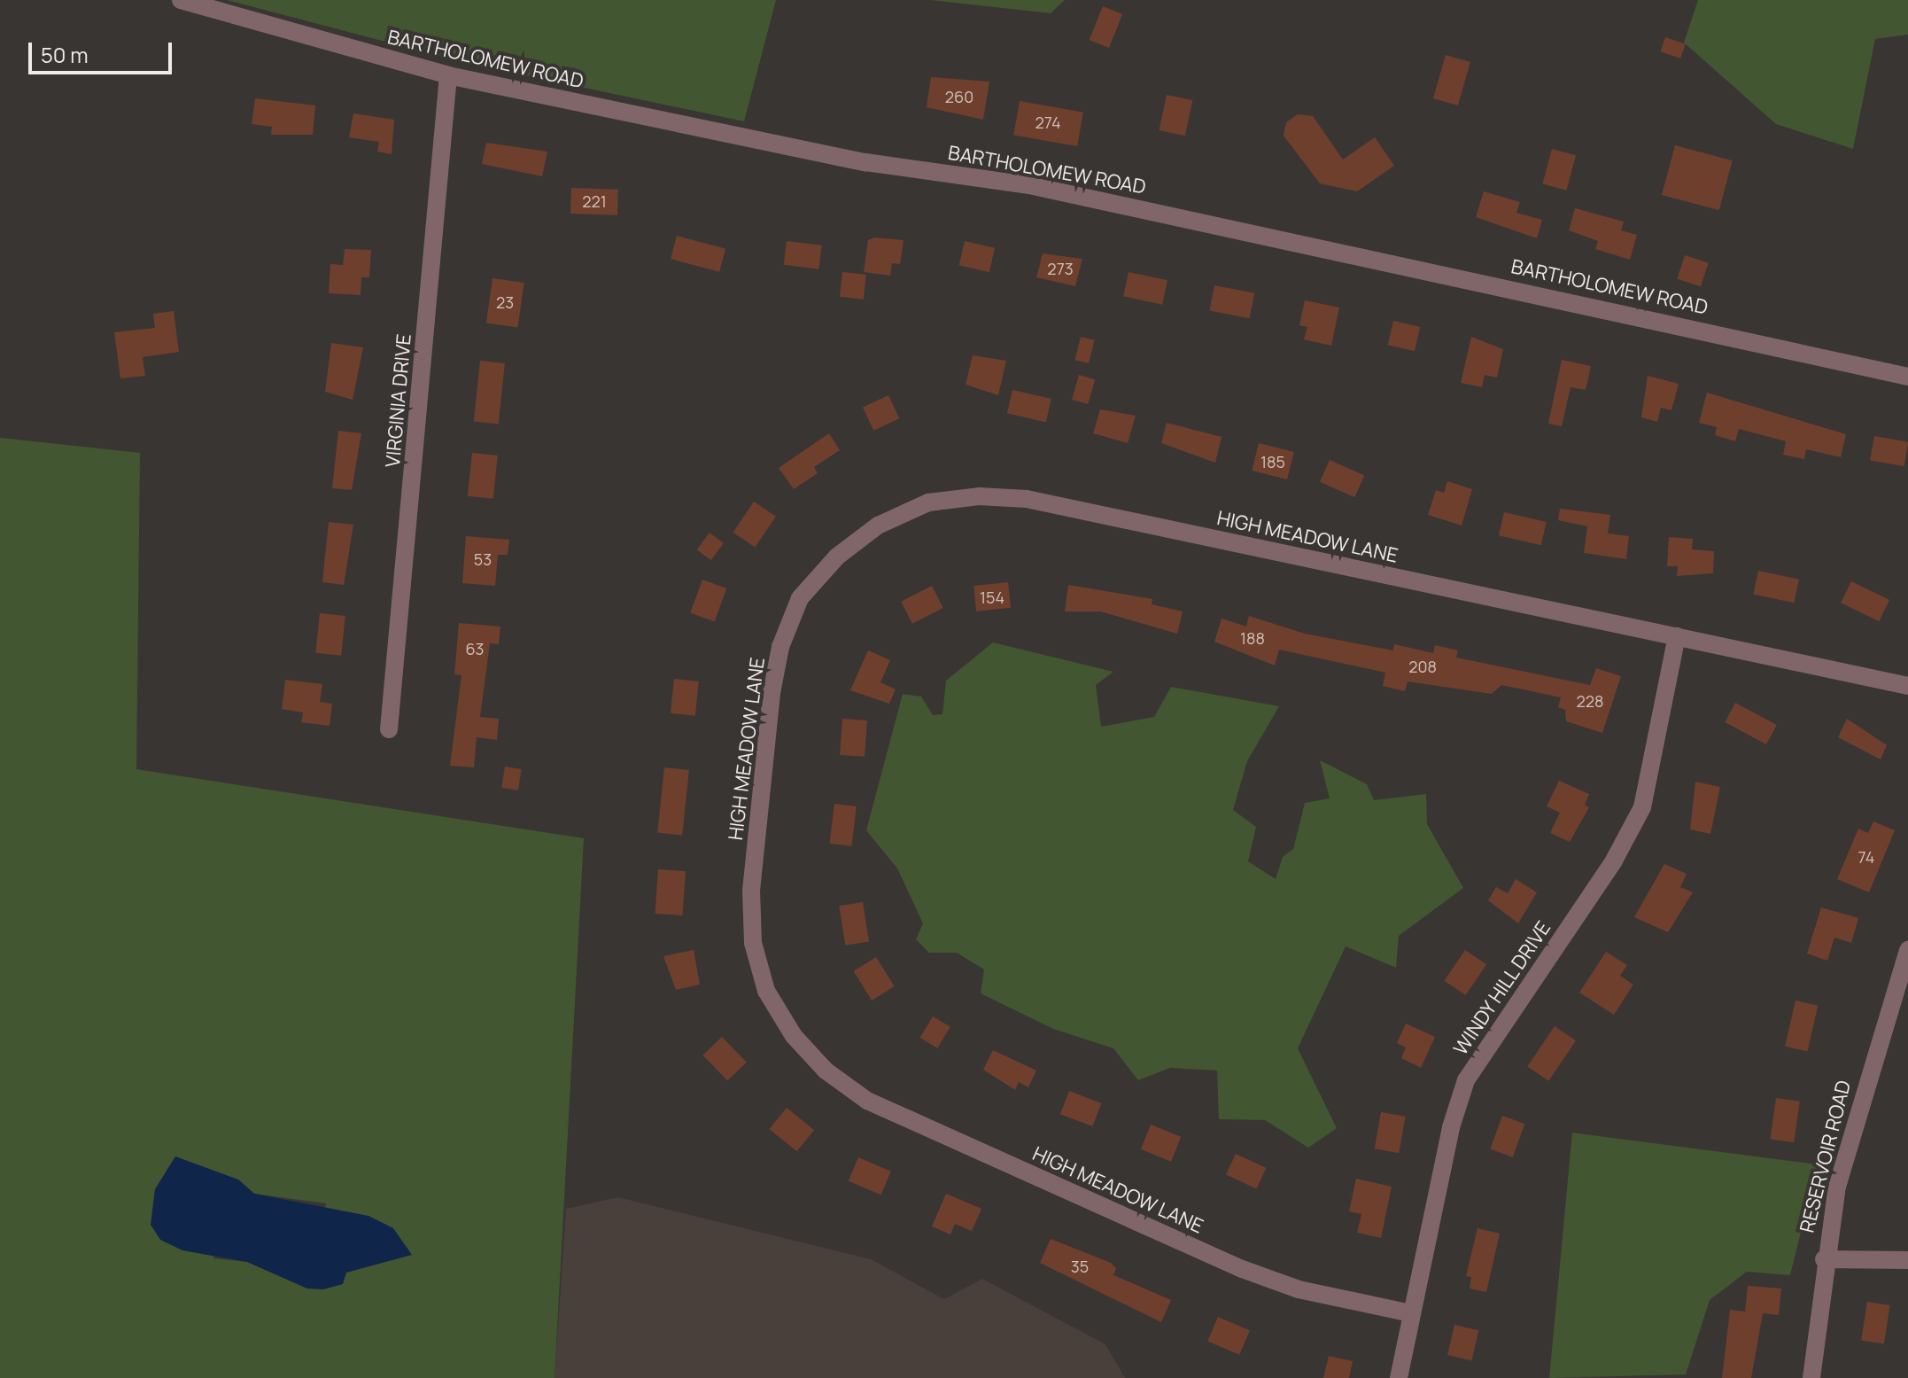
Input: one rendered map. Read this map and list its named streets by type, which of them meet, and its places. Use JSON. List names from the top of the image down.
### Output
{
  "streets": {
    "street": [
      "BARTHOLOMEW ROAD",
      "VIRGINIA DRIVE",
      "HIGH MEADOW LANE",
      "WINDY HILL DRIVE",
      "RESERVOIR ROAD"
    ]
  },
  "crossings": [
    ["BARTHOLOMEW ROAD", "VIRGINIA DRIVE"],
    ["HIGH MEADOW LANE", "WINDY HILL DRIVE"]
  ],
  "house_numbers": [
    "260",
    "274",
    "221",
    "273",
    "23",
    "185",
    "53",
    "154",
    "188",
    "63",
    "208",
    "228",
    "74",
    "35"
  ],
  "scale_bar": "50 m"
}
